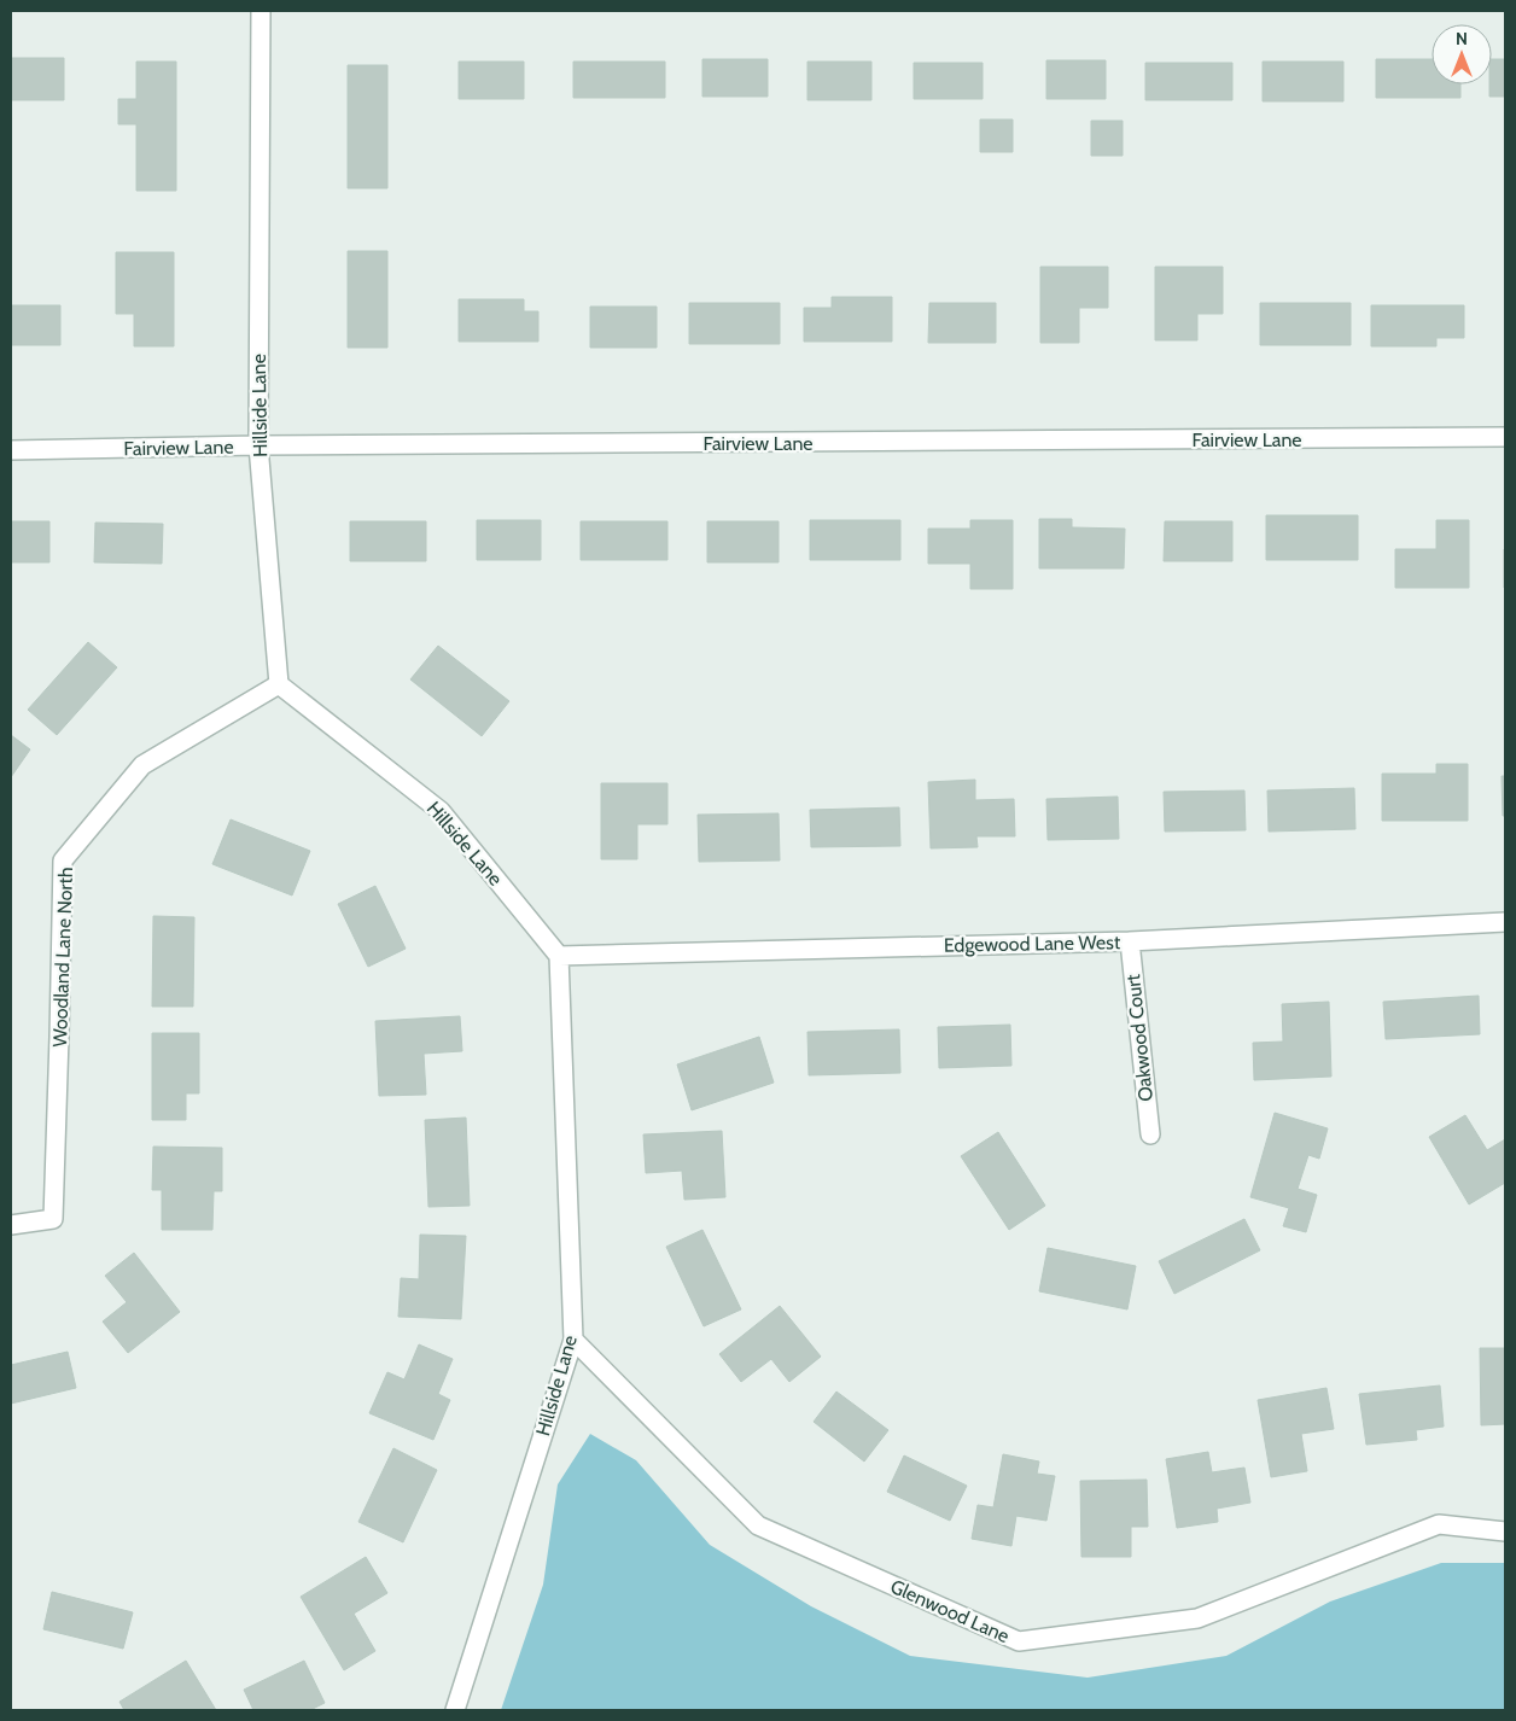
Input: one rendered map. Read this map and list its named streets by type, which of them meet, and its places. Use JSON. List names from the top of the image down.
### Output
{
  "streets": {
    "street": [
      "Hillside Lane",
      "Fairview Lane",
      "Edgewood Lane West",
      "Woodland Lane North",
      "Oakwood Court",
      "Glenwood Lane"
    ]
  },
  "crossings": [
    ["Hillside Lane", "Fairview Lane"],
    ["Hillside Lane", "Edgewood Lane West"],
    ["Hillside Lane", "Woodland Lane North"],
    ["Hillside Lane", "Glenwood Lane"],
    ["Edgewood Lane West", "Oakwood Court"]
  ],
  "north": "top"
}
